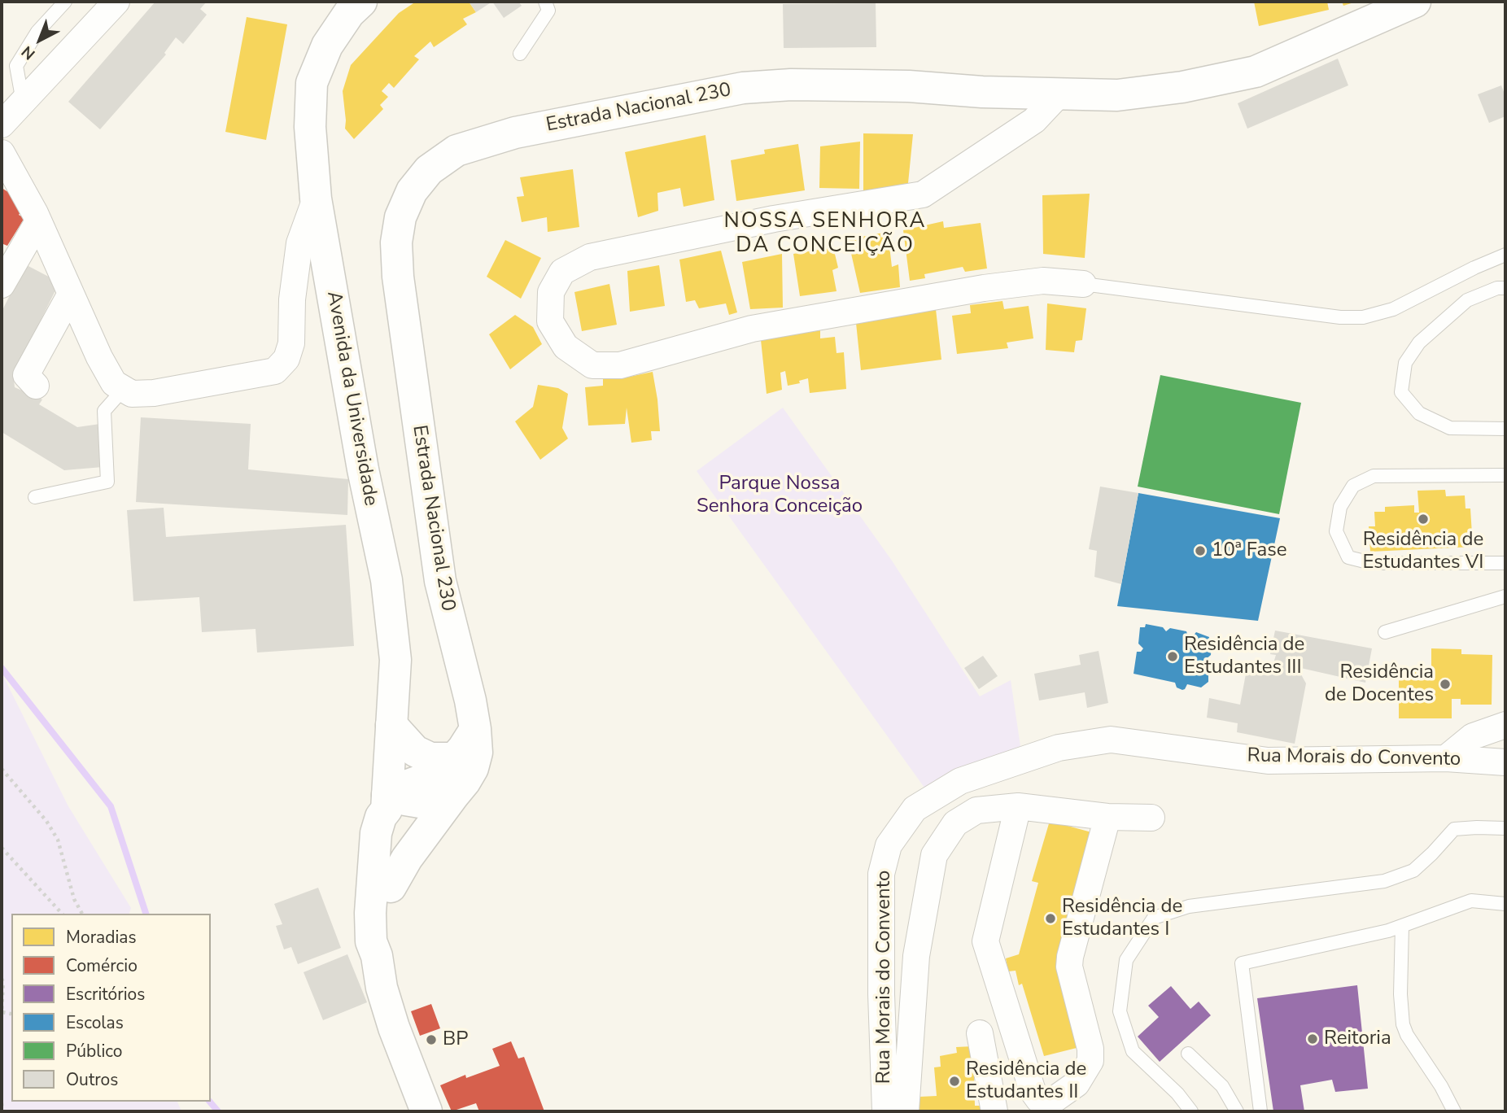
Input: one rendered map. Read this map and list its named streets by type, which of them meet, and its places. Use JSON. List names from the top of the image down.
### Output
{
  "streets": {
    "main road": ["Estrada Nacional 230", "Avenida da Universidade"],
    "street": ["Rua Morais do Convento"]
  },
  "crossings": [
    ["Estrada Nacional 230", "Avenida da Universidade"]
  ],
  "districts": ["NOSSA SENHORA DA CONCEIÇÃO"],
  "parks": ["Parque Nossa Senhora Conceição"],
  "places": [
    "Residência de Estudantes VI",
    "10ª Fase",
    "Residência de Estudantes III",
    "Residência de Docentes",
    "Residência de Estudantes I",
    "Reitoria",
    "BP",
    "Residência de Estudantes II"
  ],
  "legend": [
    "Moradias",
    "Comércio",
    "Escritórios",
    "Escolas",
    "Público",
    "Outros"
  ],
  "north": "bottom left"
}
